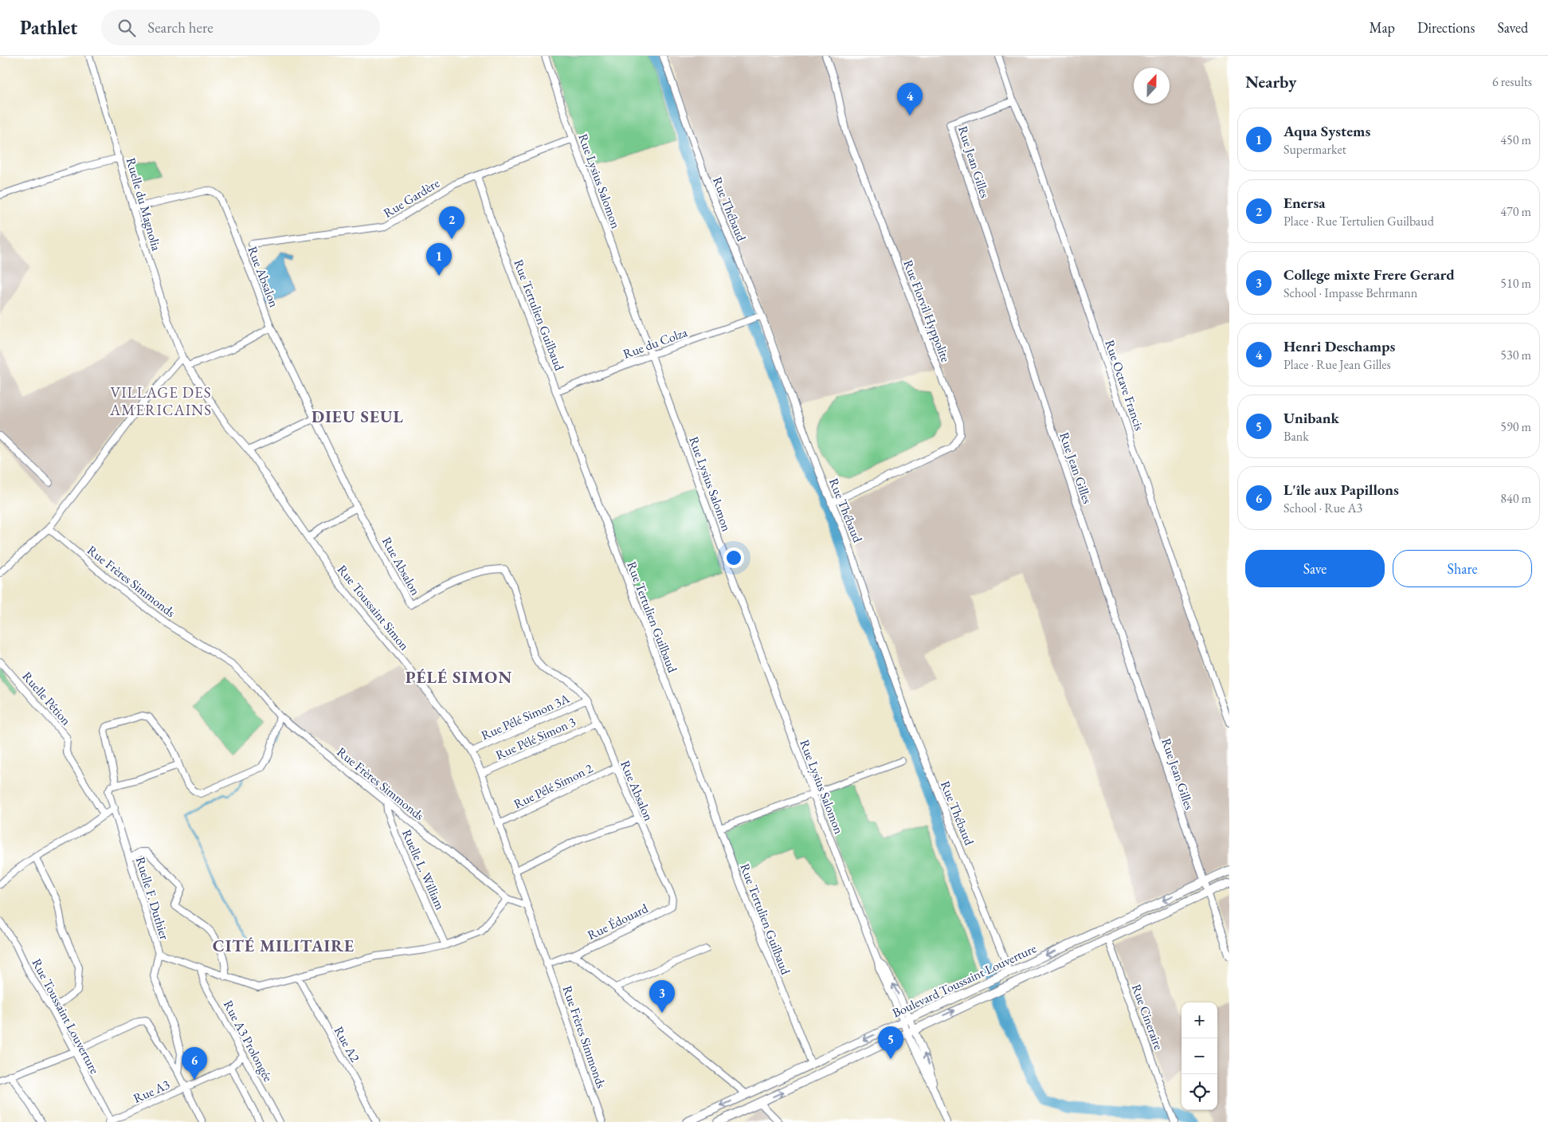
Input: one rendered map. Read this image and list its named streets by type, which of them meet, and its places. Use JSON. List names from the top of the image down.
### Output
{
  "streets": {
    "main road": ["Boulevard Toussaint Louverture"],
    "street": [
      "Rue Jean Gilles",
      "Rue Lysius Salomon",
      "Rue Gardère",
      "Ruelle du Magnolia",
      "Rue Thébaud",
      "Rue Absalon",
      "Rue Florvil Hyppolite",
      "Rue Tertulien Guilbaud",
      "Rue du Colza",
      "Rue Octave Francis",
      "Rue Frères Simmonds",
      "Rue Toussaint Simon",
      "Ruelle Pétion",
      "Rue Pélé Simon 3A",
      "Rue Pélé Simon 3",
      "Rue Pélé Simon 2",
      "Ruelle L. William",
      "Ruelle F. Duthier",
      "Rue Édouard",
      "Rue Toussaint Louverture",
      "Rue Cineraire",
      "Rue A3 Prolongée",
      "Rue A2",
      "Rue A3"
    ]
  },
  "crossings": [
    ["Rue Jean Gilles", "Rue Octave Francis"],
    ["Rue Jean Gilles", "Boulevard Toussaint Louverture"],
    ["Rue Lysius Salomon", "Rue Gardère"],
    ["Rue Lysius Salomon", "Rue du Colza"],
    ["Rue Lysius Salomon", "Boulevard Toussaint Louverture"],
    ["Rue Gardère", "Rue Tertulien Guilbaud"],
    ["Ruelle du Magnolia", "Rue Absalon"],
    ["Ruelle du Magnolia", "Rue Toussaint Simon"],
    ["Rue Thébaud", "Rue Florvil Hyppolite"],
    ["Rue Thébaud", "Rue du Colza"],
    ["Rue Thébaud", "Boulevard Toussaint Louverture"],
    ["Rue Absalon", "Rue Pélé Simon 3A"],
    ["Rue Absalon", "Rue Pélé Simon 3"],
    ["Rue Absalon", "Rue Pélé Simon 2"],
    ["Rue Absalon", "Rue Édouard"],
    ["Rue Tertulien Guilbaud", "Rue du Colza"],
    ["Rue Tertulien Guilbaud", "Boulevard Toussaint Louverture"],
    ["Rue Frères Simmonds", "Rue Toussaint Simon"],
    ["Rue Frères Simmonds", "Ruelle L. William"],
    ["Rue Frères Simmonds", "Ruelle F. Duthier"],
    ["Rue Frères Simmonds", "Rue Édouard"],
    ["Rue Toussaint Simon", "Rue Pélé Simon 3A"],
    ["Rue Toussaint Simon", "Rue Pélé Simon 3"],
    ["Rue Toussaint Simon", "Rue Pélé Simon 2"],
    ["Ruelle L. William", "Ruelle F. Duthier"],
    ["Ruelle F. Duthier", "Rue A3 Prolongée"],
    ["Ruelle F. Duthier", "Rue A2"],
    ["Boulevard Toussaint Louverture", "Rue Cineraire"],
    ["Rue Toussaint Louverture", "Rue A3"],
    ["Rue A3 Prolongée", "Rue A3"]
  ],
  "districts": [
    "VILLAGE DES AMERICAINS",
    "DIEU SEUL",
    "PÉLÉ SIMON",
    "CITÉ MILITAIRE"
  ],
  "north": "top",
  "page": {
    "header": "Pathlet",
    "search": "Search here",
    "nav": ["Map", "Directions", "Saved"],
    "heading": ["Nearby", "6 results"],
    "pins": [
      "4",
      "2",
      "1",
      "3",
      "5",
      "6"
    ],
    "list": [
      {
        "mark": "1",
        "name": "Aqua Systems",
        "note": "Supermarket",
        "value": "450 m"
      },
      {
        "mark": "2",
        "name": "Enersa",
        "note": "Place · Rue Tertulien Guilbaud",
        "value": "470 m"
      },
      {
        "mark": "3",
        "name": "College mixte Frere Gerard",
        "note": "School · Impasse Behrmann",
        "value": "510 m"
      },
      {
        "mark": "4",
        "name": "Henri Deschamps",
        "note": "Place · Rue Jean Gilles",
        "value": "530 m"
      },
      {
        "mark": "5",
        "name": "Unibank",
        "note": "Bank",
        "value": "590 m"
      },
      {
        "mark": "6",
        "name": "L'île aux Papillons",
        "note": "School · Rue A3",
        "value": "840 m"
      }
    ],
    "buttons": ["Save", "Share"],
    "map_buttons": ["+", "−"]
  }
}
